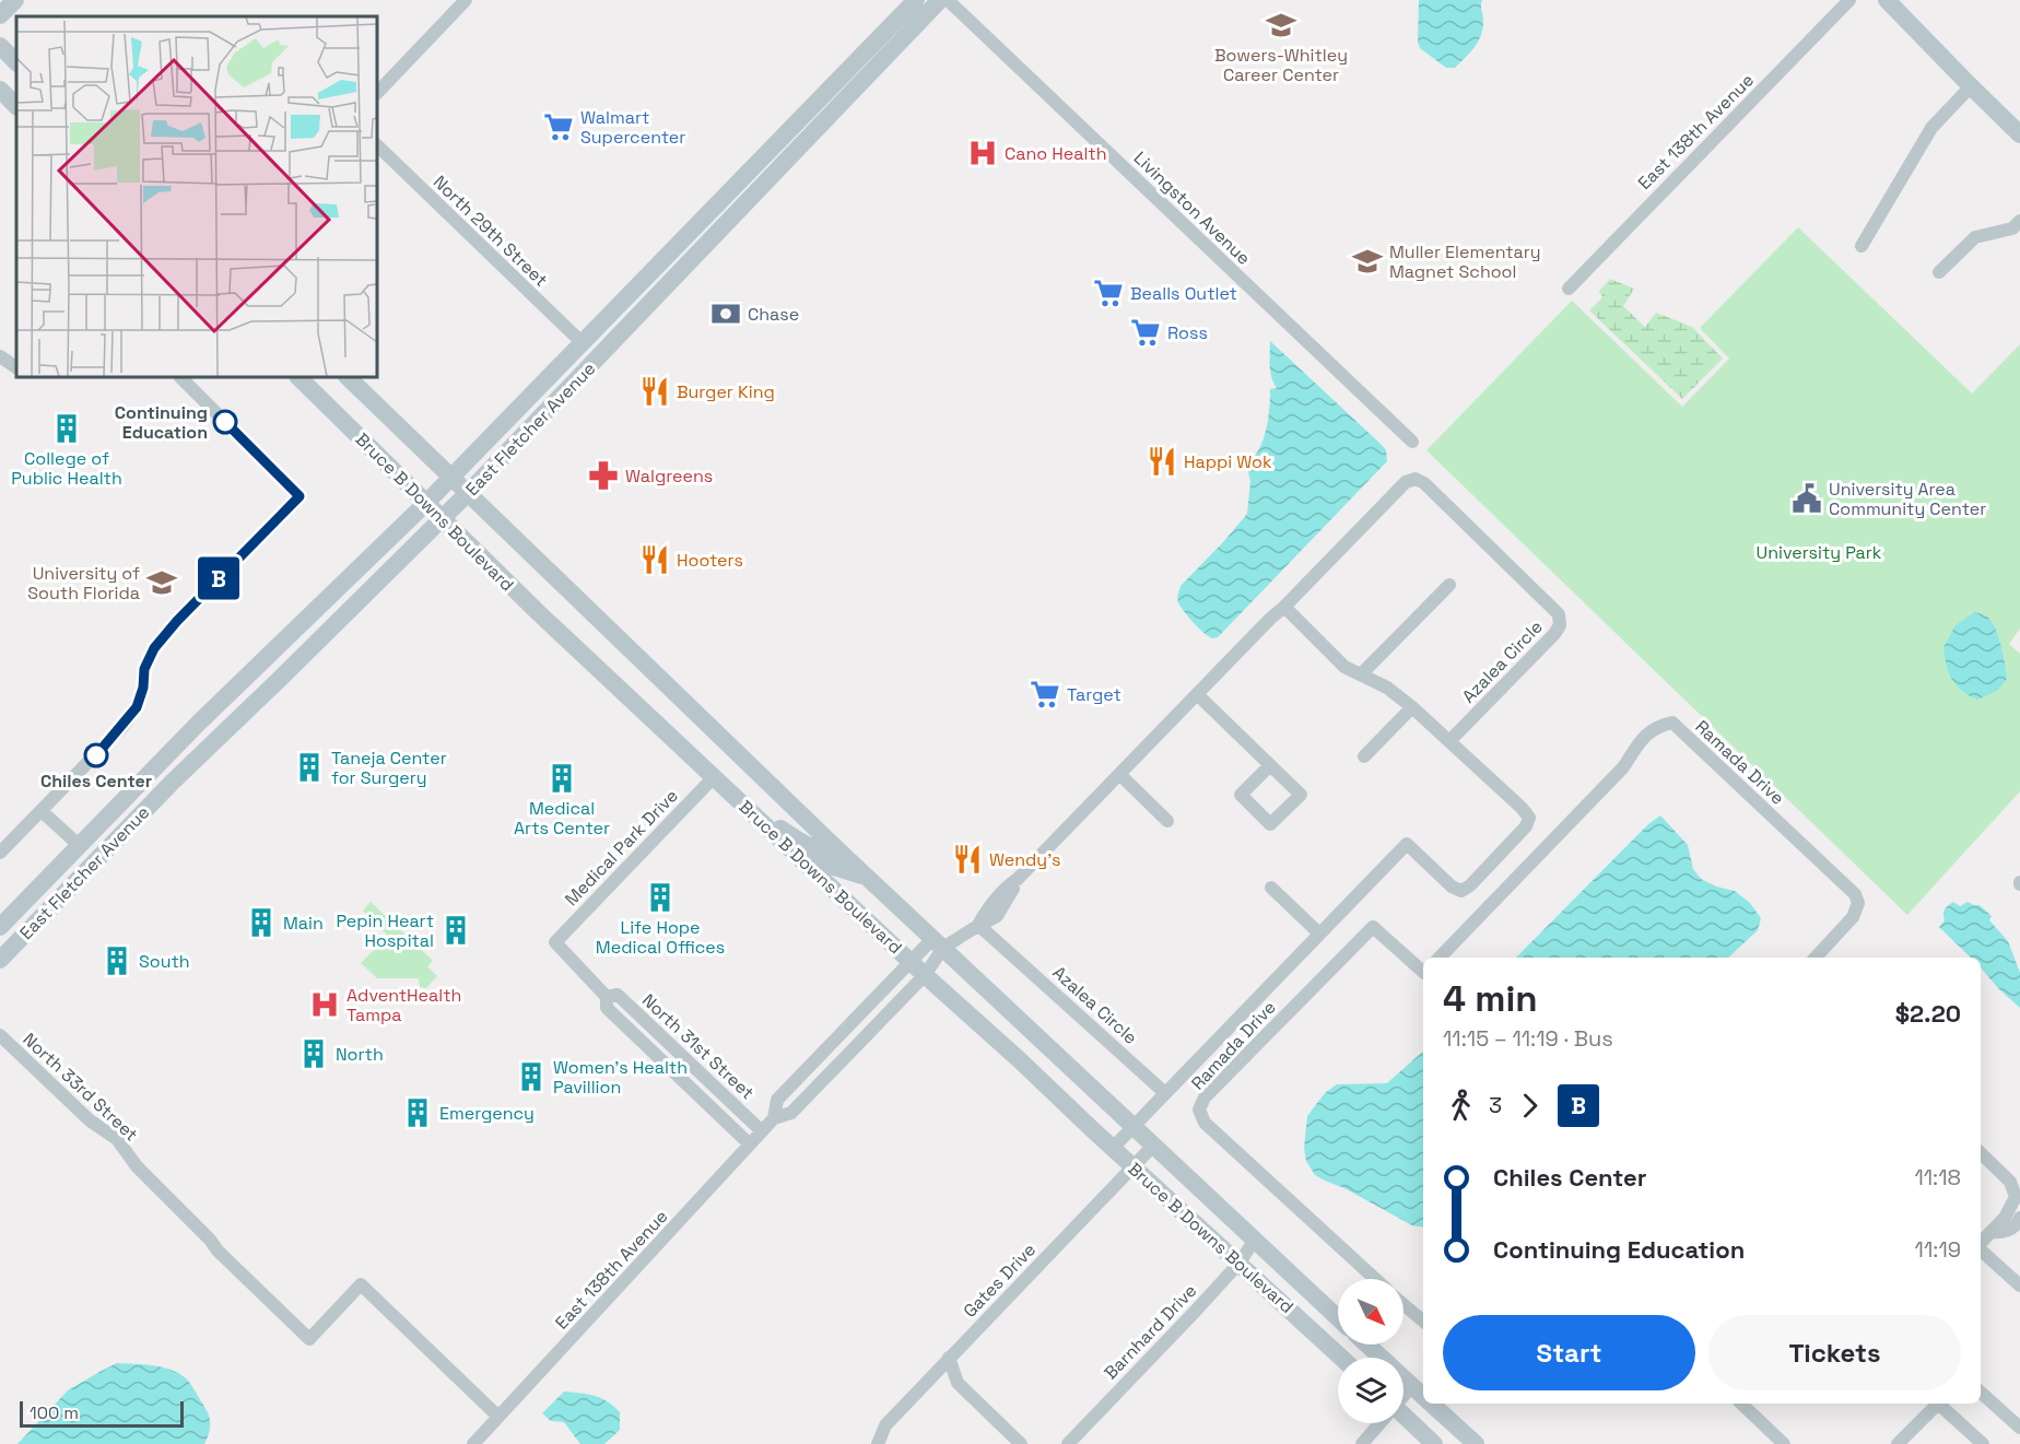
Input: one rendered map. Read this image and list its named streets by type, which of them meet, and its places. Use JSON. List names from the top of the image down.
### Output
{
  "streets": {
    "main road": ["East Fletcher Avenue", "Bruce B Downs Boulevard"],
    "street": [
      "East 138th Avenue",
      "Livingston Avenue",
      "North 29th Street",
      "Azalea Circle",
      "Ramada Drive",
      "Medical Park Drive",
      "North 31st Street",
      "North 33rd Street",
      "Gates Drive",
      "Barnhard Drive"
    ]
  },
  "crossings": [
    ["East 138th Avenue", "Bruce B Downs Boulevard"],
    ["East 138th Avenue", "Azalea Circle"],
    ["East 138th Avenue", "North 31st Street"],
    ["East 138th Avenue", "North 33rd Street"],
    ["North 29th Street", "East Fletcher Avenue"],
    ["East Fletcher Avenue", "Bruce B Downs Boulevard"],
    ["Bruce B Downs Boulevard", "Azalea Circle"],
    ["Bruce B Downs Boulevard", "Medical Park Drive"],
    ["Bruce B Downs Boulevard", "Gates Drive"],
    ["Bruce B Downs Boulevard", "Barnhard Drive"],
    ["Medical Park Drive", "North 31st Street"]
  ],
  "parks": ["University Park"],
  "places": {
    "school or university": ["Bowers-Whitley Career Center", "Muller Elementary Magnet School", "University of South Florida"],
    "supermarket": [
      "Walmart Supercenter",
      "Bealls Outlet",
      "Ross",
      "Target"
    ],
    "hospital": ["Cano Health", "AdventHealth Tampa"],
    "bank": ["Chase"],
    "restaurant": [
      "Burger King",
      "Happi Wok",
      "Hooters",
      "Wendy's"
    ],
    "other": ["Continuing Education", "Chiles Center"],
    "building": [
      "College of Public Health",
      "Taneja Center for Surgery",
      "Medical Arts Center",
      "Life Hope Medical Offices",
      "Main",
      "Pepin Heart Hospital",
      "South",
      "North",
      "Women's Health Pavillion",
      "Emergency"
    ],
    "pharmacy": ["Walgreens"],
    "public building": ["University Area Community Center"]
  },
  "lines": ["bus line B"],
  "scale_bar": "100 m",
  "north": "bottom right",
  "page": {
    "on_map": "B",
    "heading": ["4 min", "11:15 – 11:19 · Bus", "$2.20"],
    "legs": ["3", "B"],
    "list": [
      {
        "name": "Chiles Center",
        "value": "11:18"
      },
      {
        "name": "Continuing Education",
        "value": "11:19"
      }
    ],
    "buttons": ["Start", "Tickets"],
    "scale": "100 m"
  }
}
